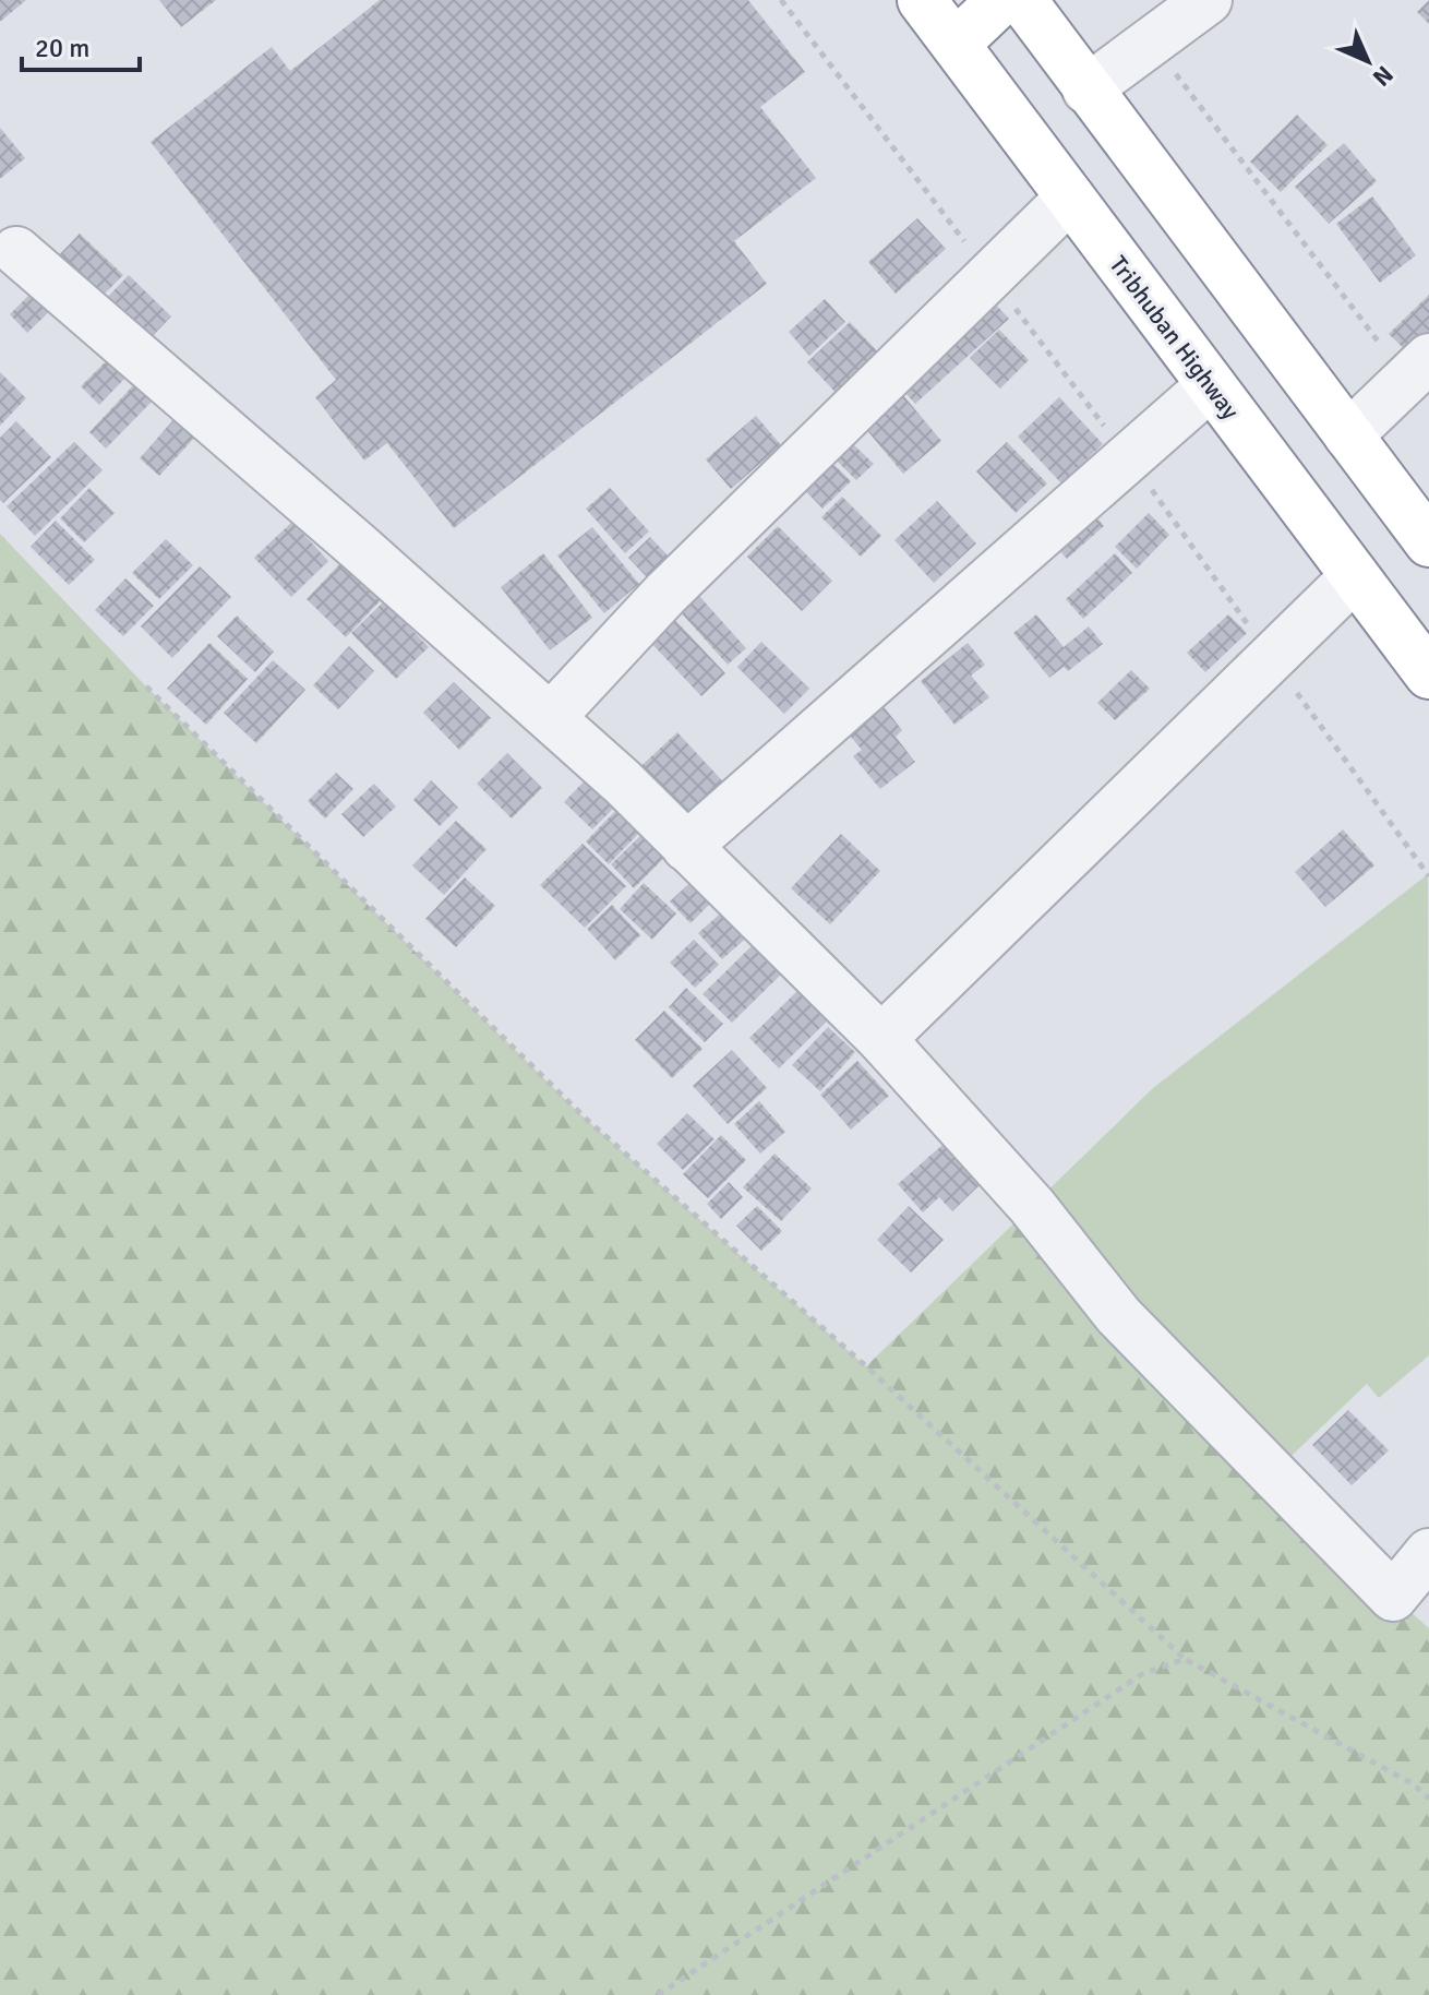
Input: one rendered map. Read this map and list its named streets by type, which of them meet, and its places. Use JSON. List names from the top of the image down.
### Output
{
  "streets": {
    "highway": ["Tribhuban Highway"]
  },
  "scale_bar": "20 m",
  "north": "bottom right"
}
